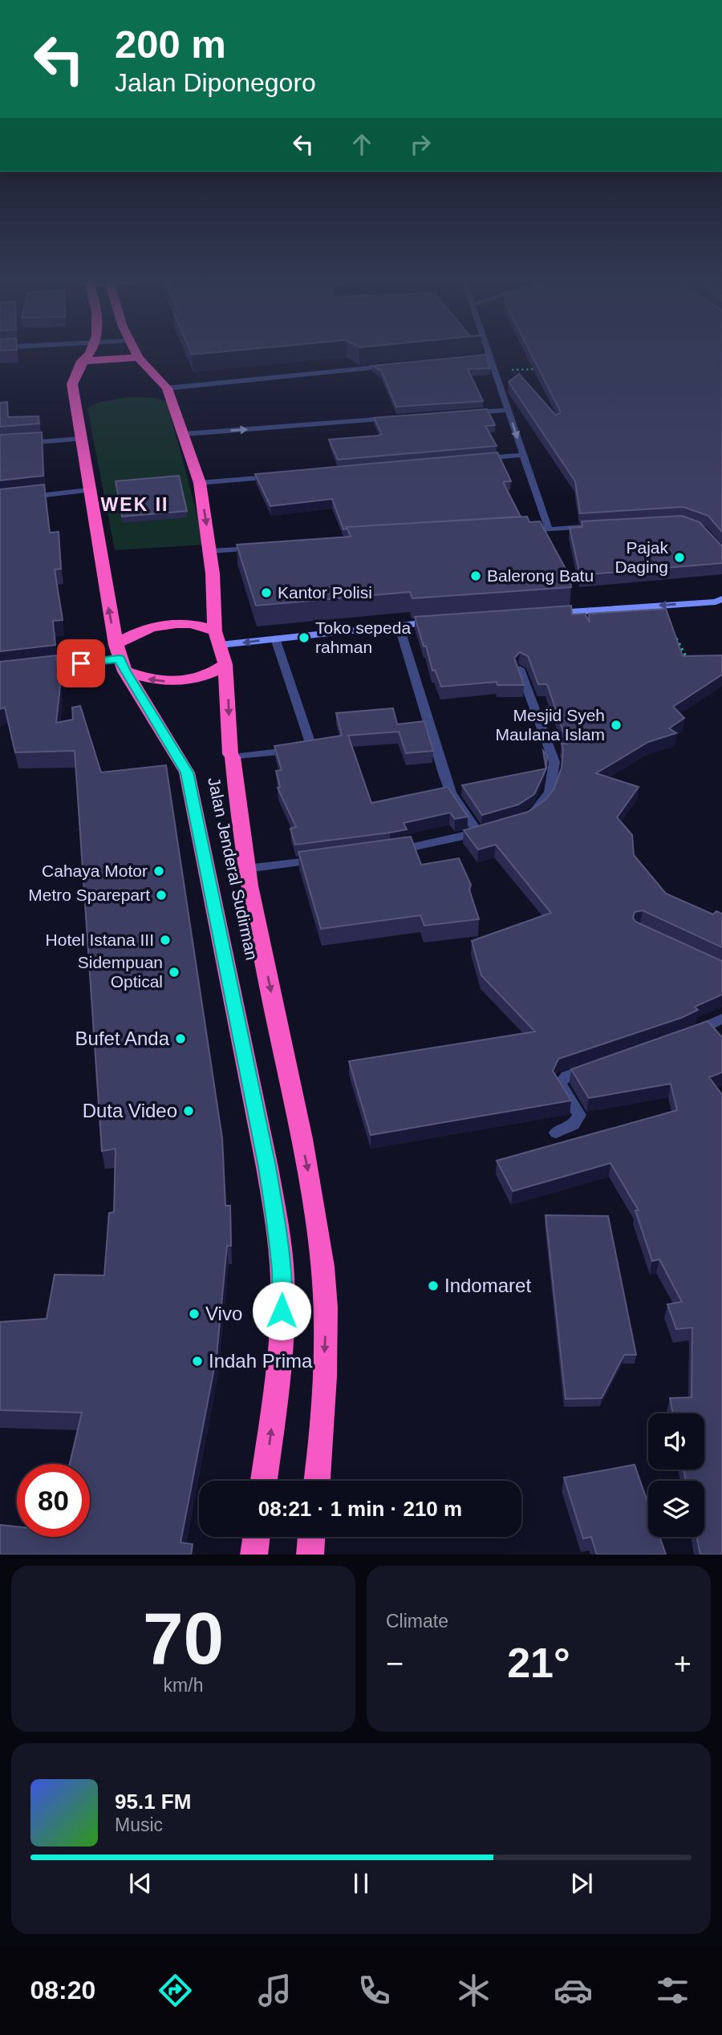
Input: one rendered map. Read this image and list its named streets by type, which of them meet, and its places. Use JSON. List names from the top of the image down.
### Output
{
  "streets": {
    "highway": ["Jalan Jenderal Sudirman"]
  },
  "districts": ["WEK II"],
  "places": [
    "Pajak Daging",
    "Balerong Batu",
    "Kantor Polisi",
    "Toko sepeda rahman",
    "Mesjid Syeh Maulana Islam",
    "Cahaya Motor",
    "Metro Sparepart",
    "Hotel Istana III",
    "Sidempuan Optical",
    "Bufet Anda",
    "Duta Video",
    "Indomaret",
    "Vivo",
    "Indah Prima"
  ],
  "page": {
    "turn": ["200 m", "Jalan Diponegoro"],
    "limit": "80",
    "trip": "08:21 · 1 min · 210 m",
    "tile": [
      ["70", "km/h"],
      "Climate"
    ],
    "heat": ["−", "21°", "+"],
    "song": ["95.1 FM", "Music"],
    "tabs": "08:20"
  }
}
